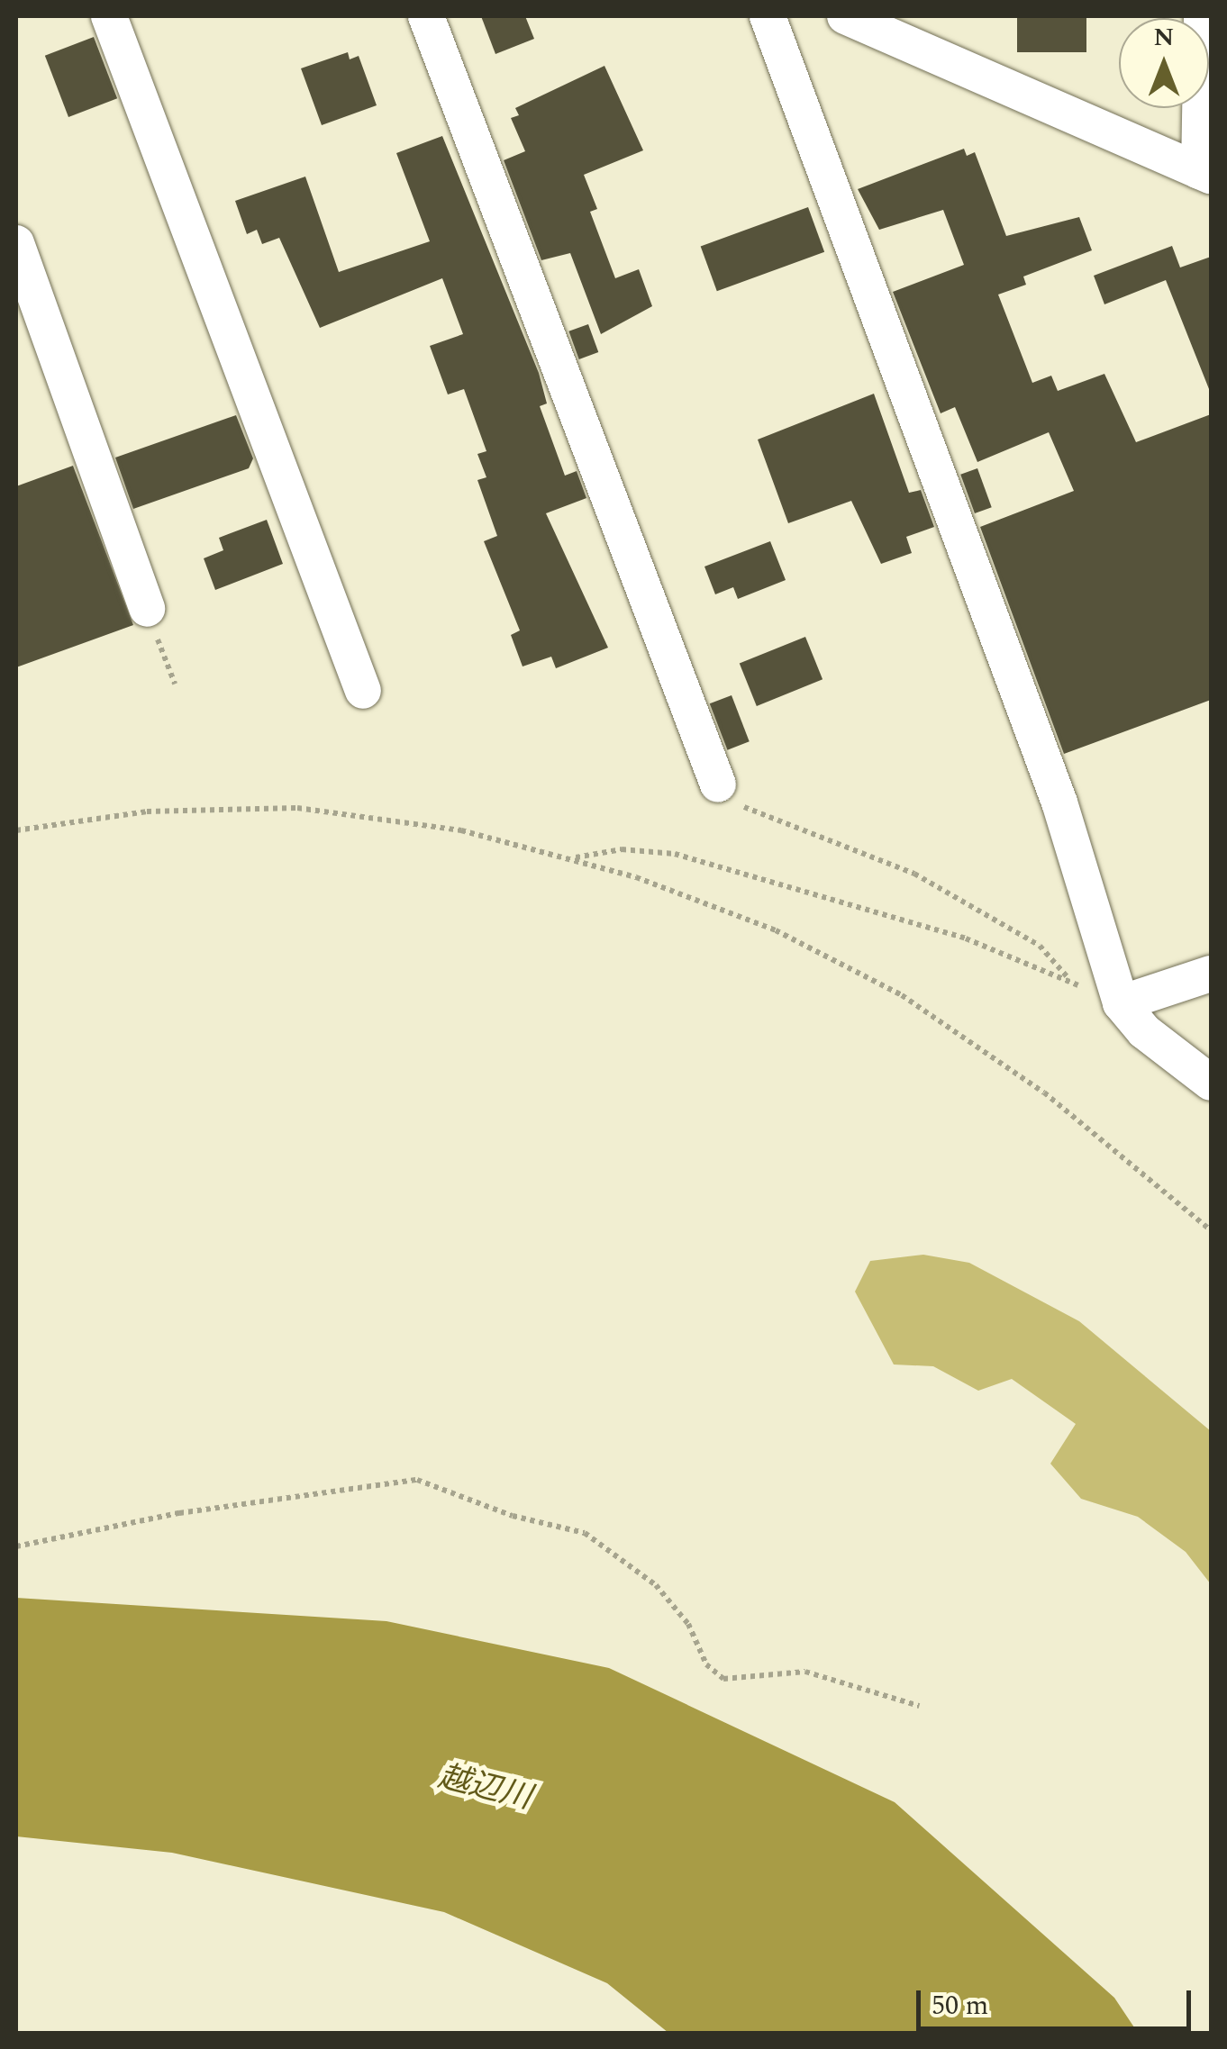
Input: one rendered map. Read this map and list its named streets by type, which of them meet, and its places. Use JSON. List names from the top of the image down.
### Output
{
  "water": ["越辺川"],
  "scale_bar": "50 m",
  "north": "top"
}
